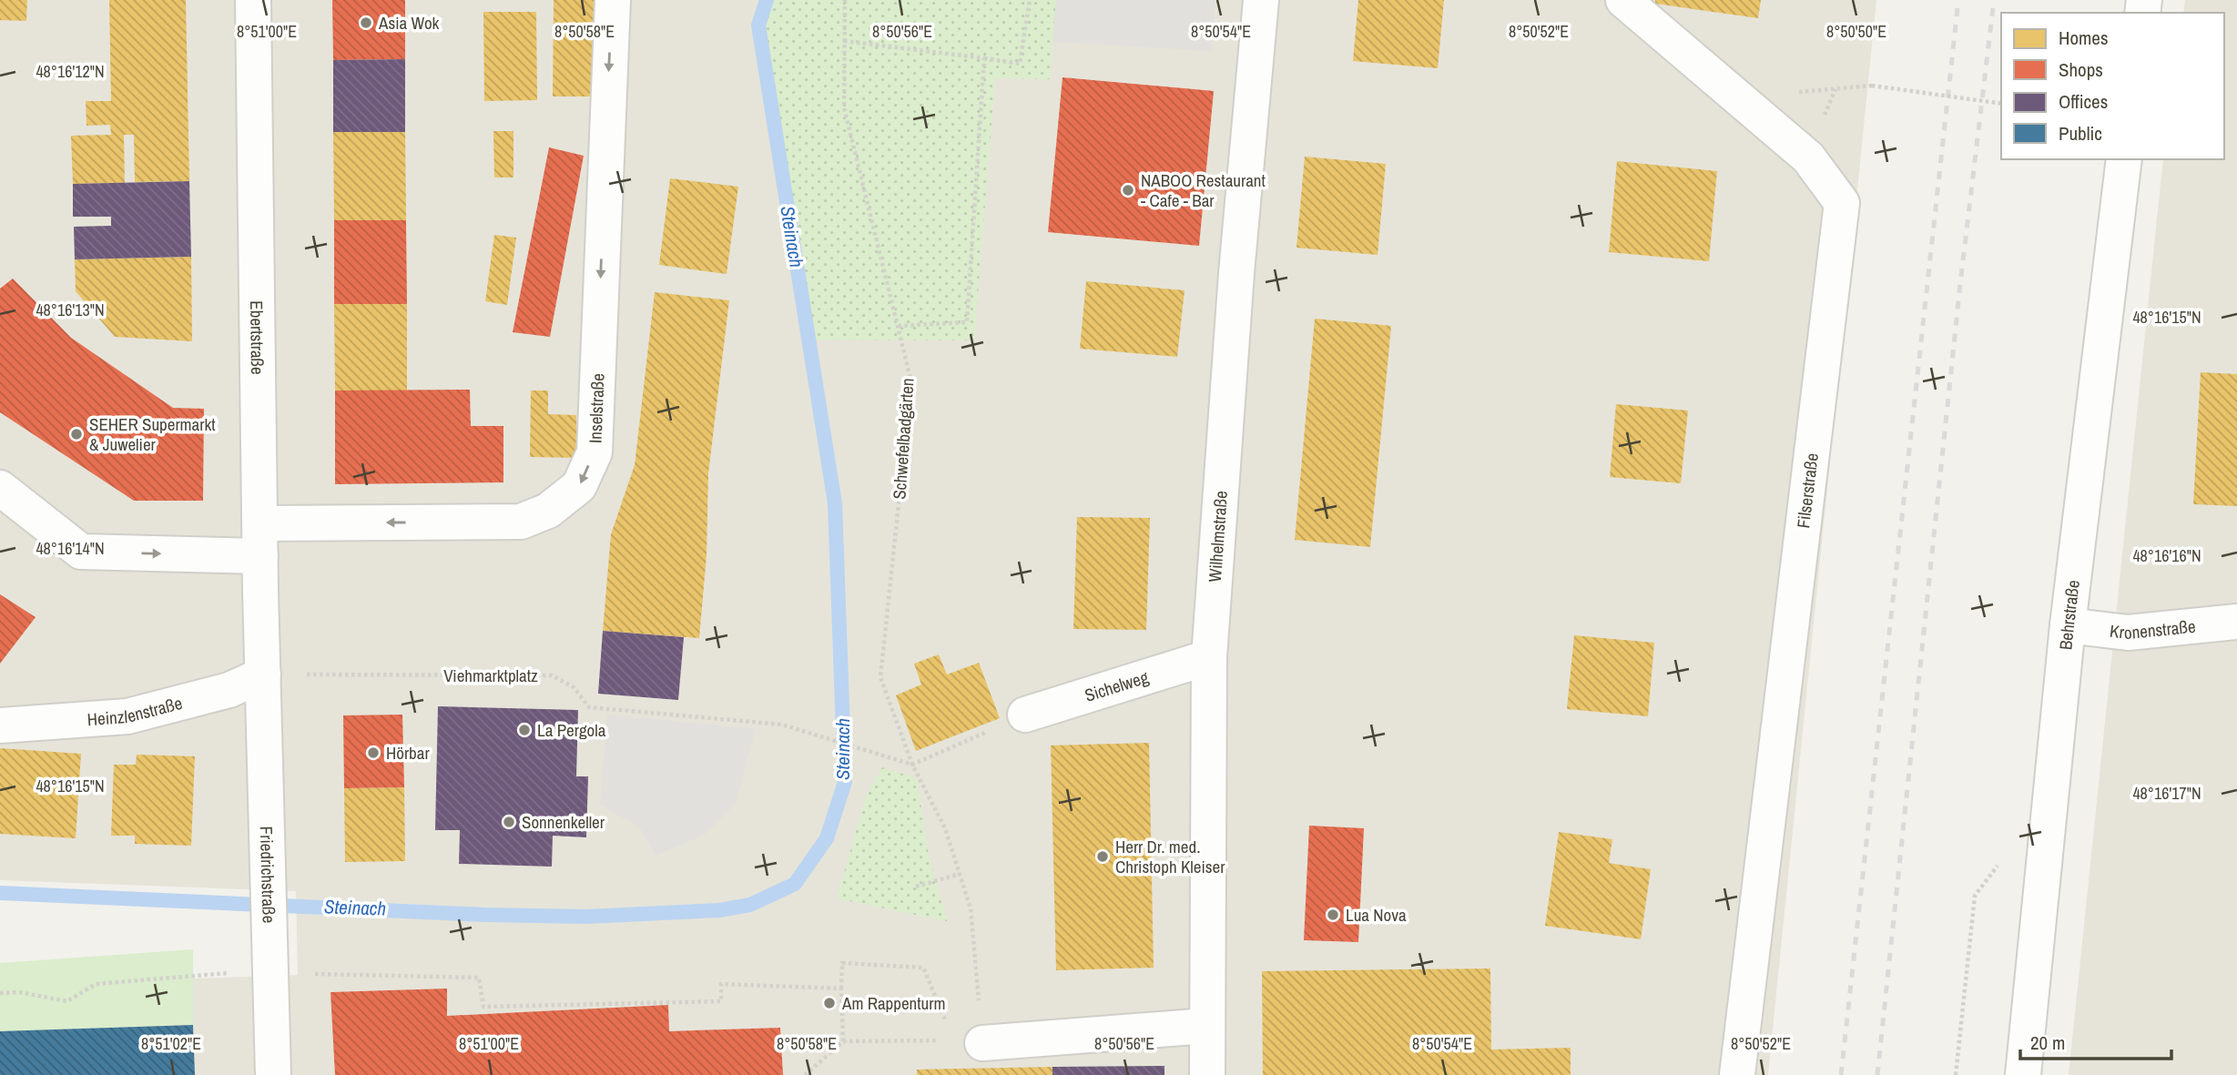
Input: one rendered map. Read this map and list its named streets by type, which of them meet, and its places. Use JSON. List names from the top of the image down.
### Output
{
  "streets": {
    "street": [
      "Ebertstraße",
      "Inselstraße",
      "Filserstraße",
      "Wilhelmstraße",
      "Behrstraße",
      "Kronenstraße",
      "Sichelweg",
      "Heinzlenstraße",
      "Friedrichstraße"
    ],
    "path": ["Schwefelbadgärten", "Viehmarktplatz"]
  },
  "crossings": [
    ["Ebertstraße", "Inselstraße"],
    ["Ebertstraße", "Viehmarktplatz"],
    ["Ebertstraße", "Heinzlenstraße"],
    ["Ebertstraße", "Friedrichstraße"],
    ["Schwefelbadgärten", "Viehmarktplatz"],
    ["Wilhelmstraße", "Sichelweg"],
    ["Behrstraße", "Kronenstraße"],
    ["Viehmarktplatz", "Heinzlenstraße"],
    ["Viehmarktplatz", "Friedrichstraße"],
    ["Heinzlenstraße", "Friedrichstraße"]
  ],
  "water": ["Steinach"],
  "places": [
    "Asia Wok",
    "NABOO Restaurant - Cafe - Bar",
    "SEHER Supermarkt & Juwelier",
    "La Pergola",
    "Hörbar",
    "Sonnenkeller",
    "Herr Dr. med. Christoph Kleiser",
    "Lua Nova",
    "Am Rappenturm"
  ],
  "legend": [
    "Homes",
    "Shops",
    "Offices",
    "Public"
  ],
  "scale_bar": "20 m",
  "coordinates": [
    "8°51'00\"E",
    "8°50'58\"E",
    "8°50'56\"E",
    "8°50'54\"E",
    "8°50'52\"E",
    "8°50'50\"E",
    "48°16'12\"N",
    "48°16'13\"N",
    "48°16'15\"N",
    "48°16'14\"N",
    "48°16'16\"N",
    "48°16'17\"N",
    "8°51'02\"E"
  ]
}
